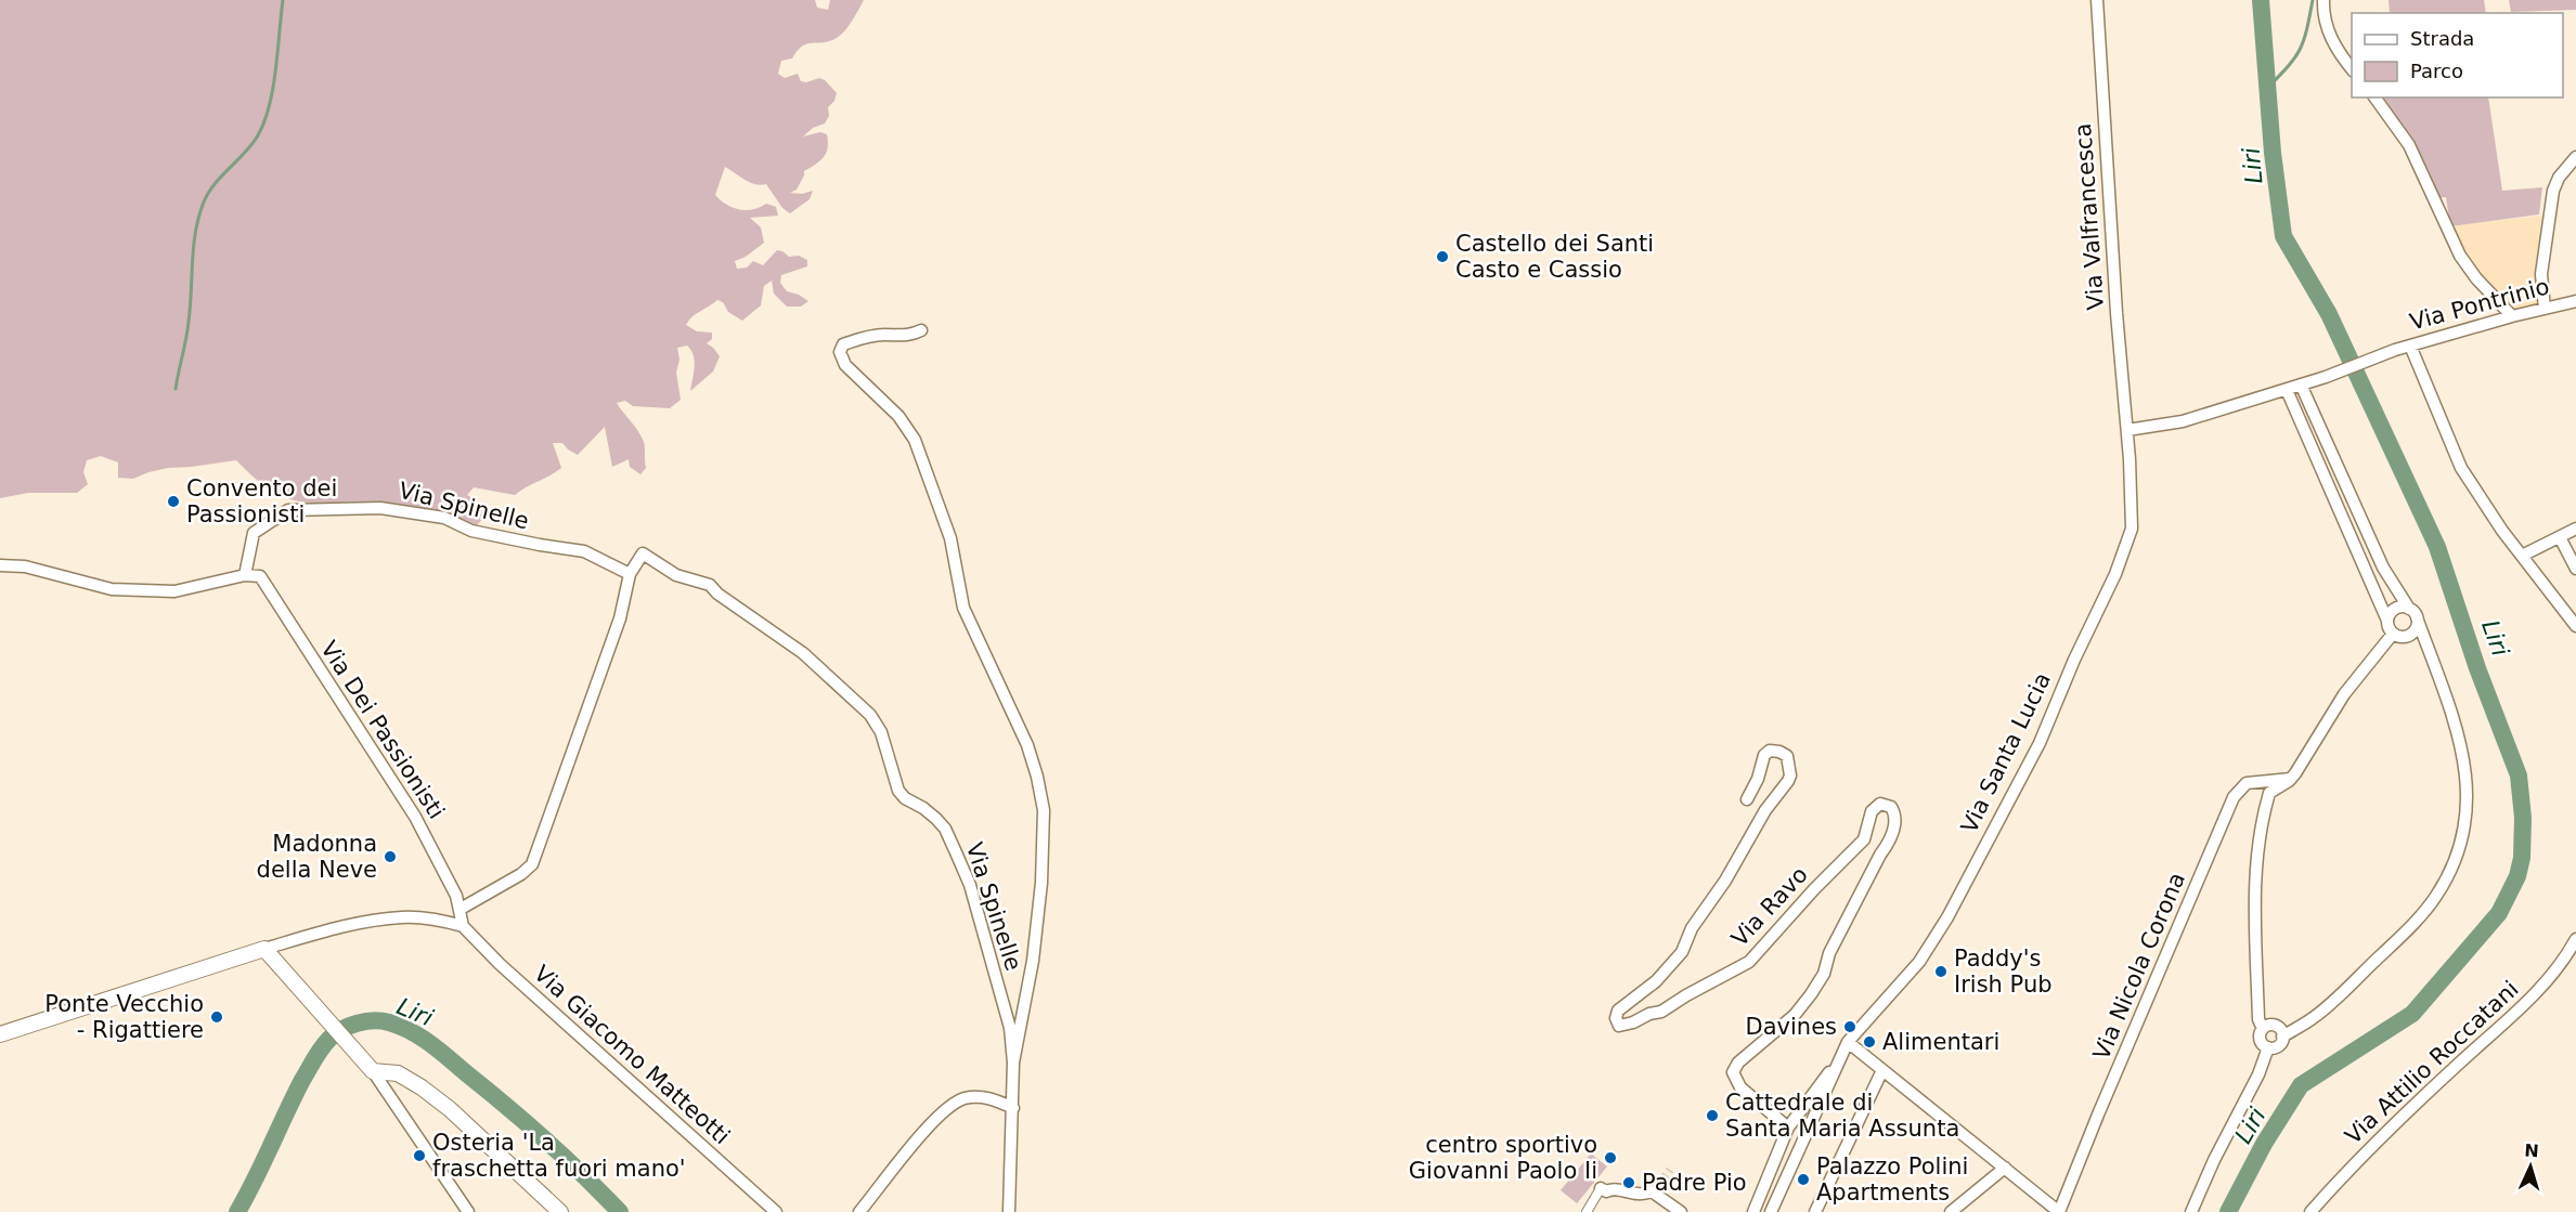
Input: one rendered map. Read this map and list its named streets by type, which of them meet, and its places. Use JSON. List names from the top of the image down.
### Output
{
  "streets": {
    "street": [
      "Via Valfrancesca",
      "Via Pontrinio",
      "Via Spinelle",
      "Via Dei Passionisti",
      "Via Santa Lucia",
      "Via Ravo",
      "Via Nicola Corona",
      "Via Giacomo Matteotti",
      "Via Attilio Roccatani"
    ]
  },
  "crossings": [
    ["Via Valfrancesca", "Via Santa Lucia"],
    ["Via Spinelle", "Via Dei Passionisti"],
    ["Via Dei Passionisti", "Via Giacomo Matteotti"]
  ],
  "water": ["Liri"],
  "places": [
    "Castello dei Santi Casto e Cassio",
    "Convento dei Passionisti",
    "Madonna della Neve",
    "Paddy's Irish Pub",
    "Ponte Vecchio - Rigattiere",
    "Davines",
    "Alimentari",
    "Cattedrale di Santa Maria Assunta",
    "Osteria 'La fraschetta fuori mano'",
    "centro sportivo Giovanni Paolo Ii",
    "Palazzo Polini Apartments",
    "Padre Pio"
  ],
  "legend": ["Strada", "Parco"],
  "north": "top"
}
